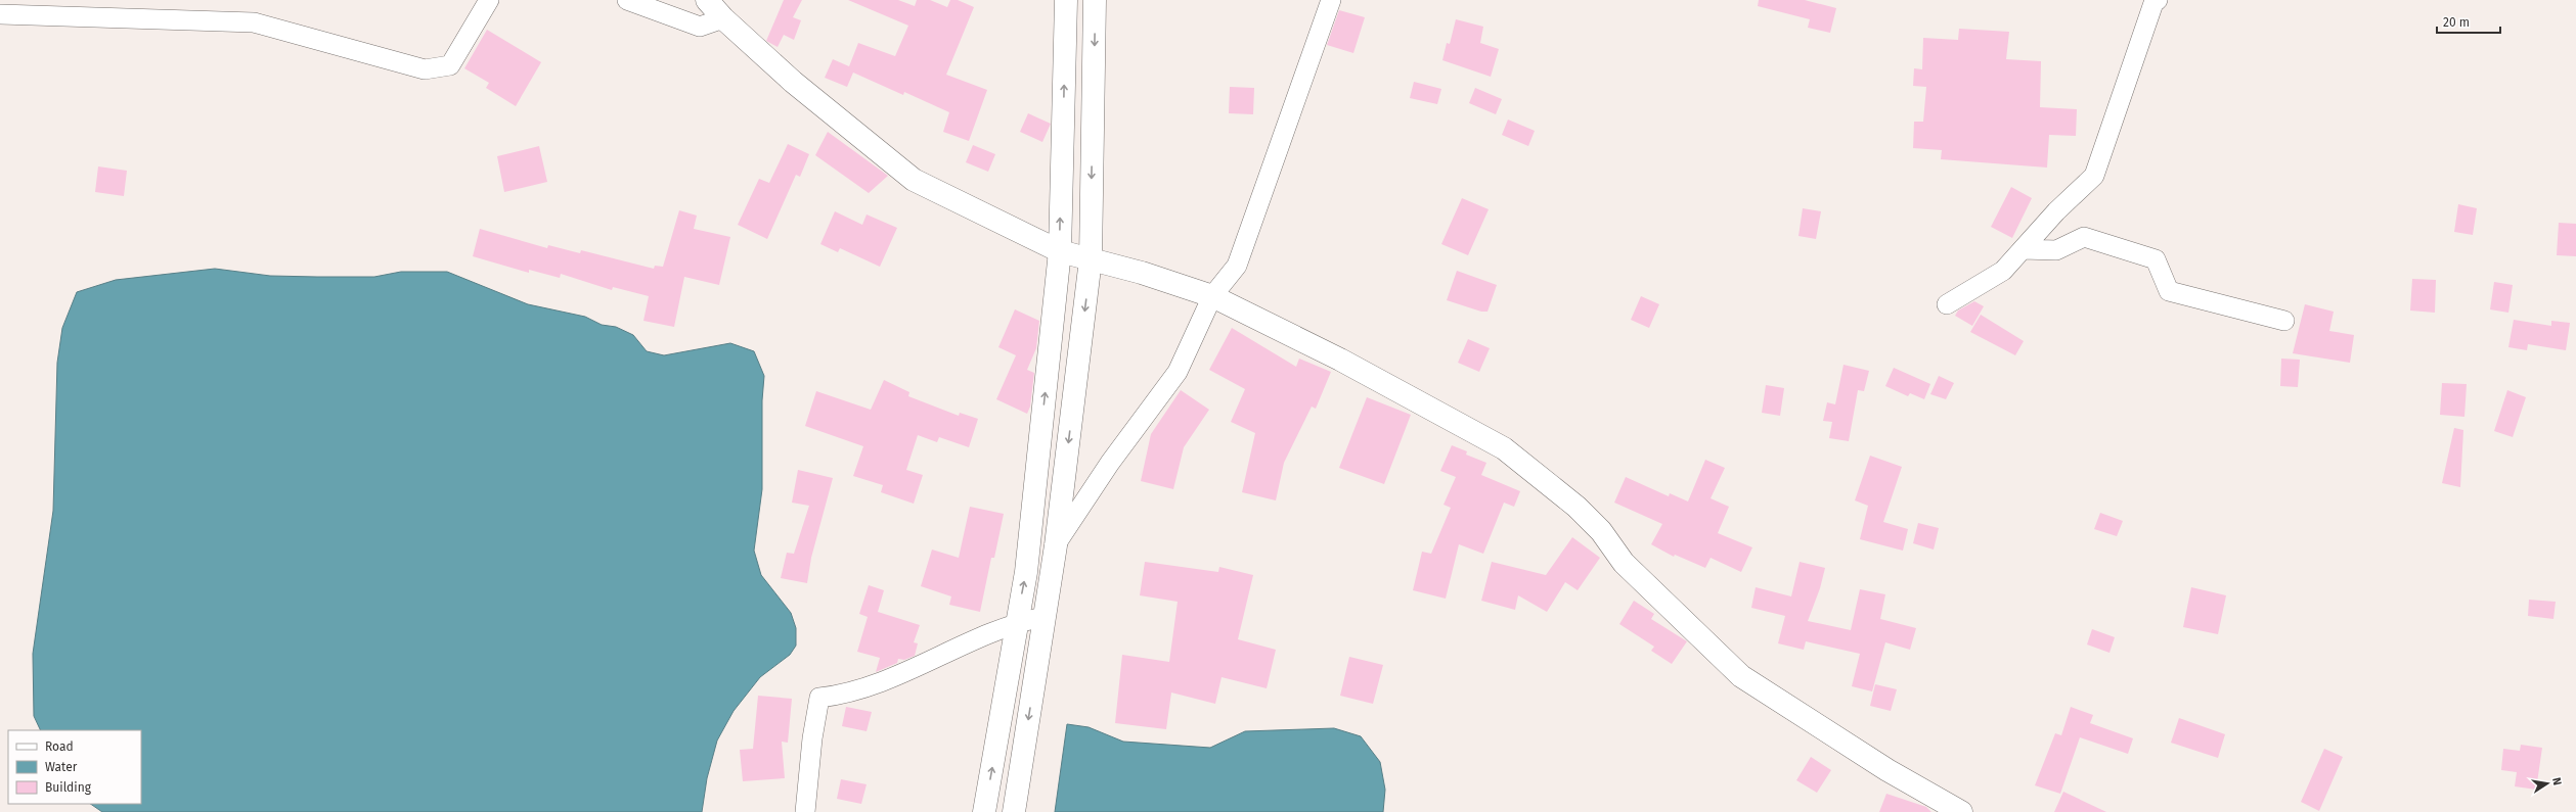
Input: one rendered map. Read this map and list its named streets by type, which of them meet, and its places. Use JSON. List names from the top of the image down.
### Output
{
  "legend": ["Road", "Water", "Building"],
  "scale_bar": "20 m",
  "north": "right"
}
